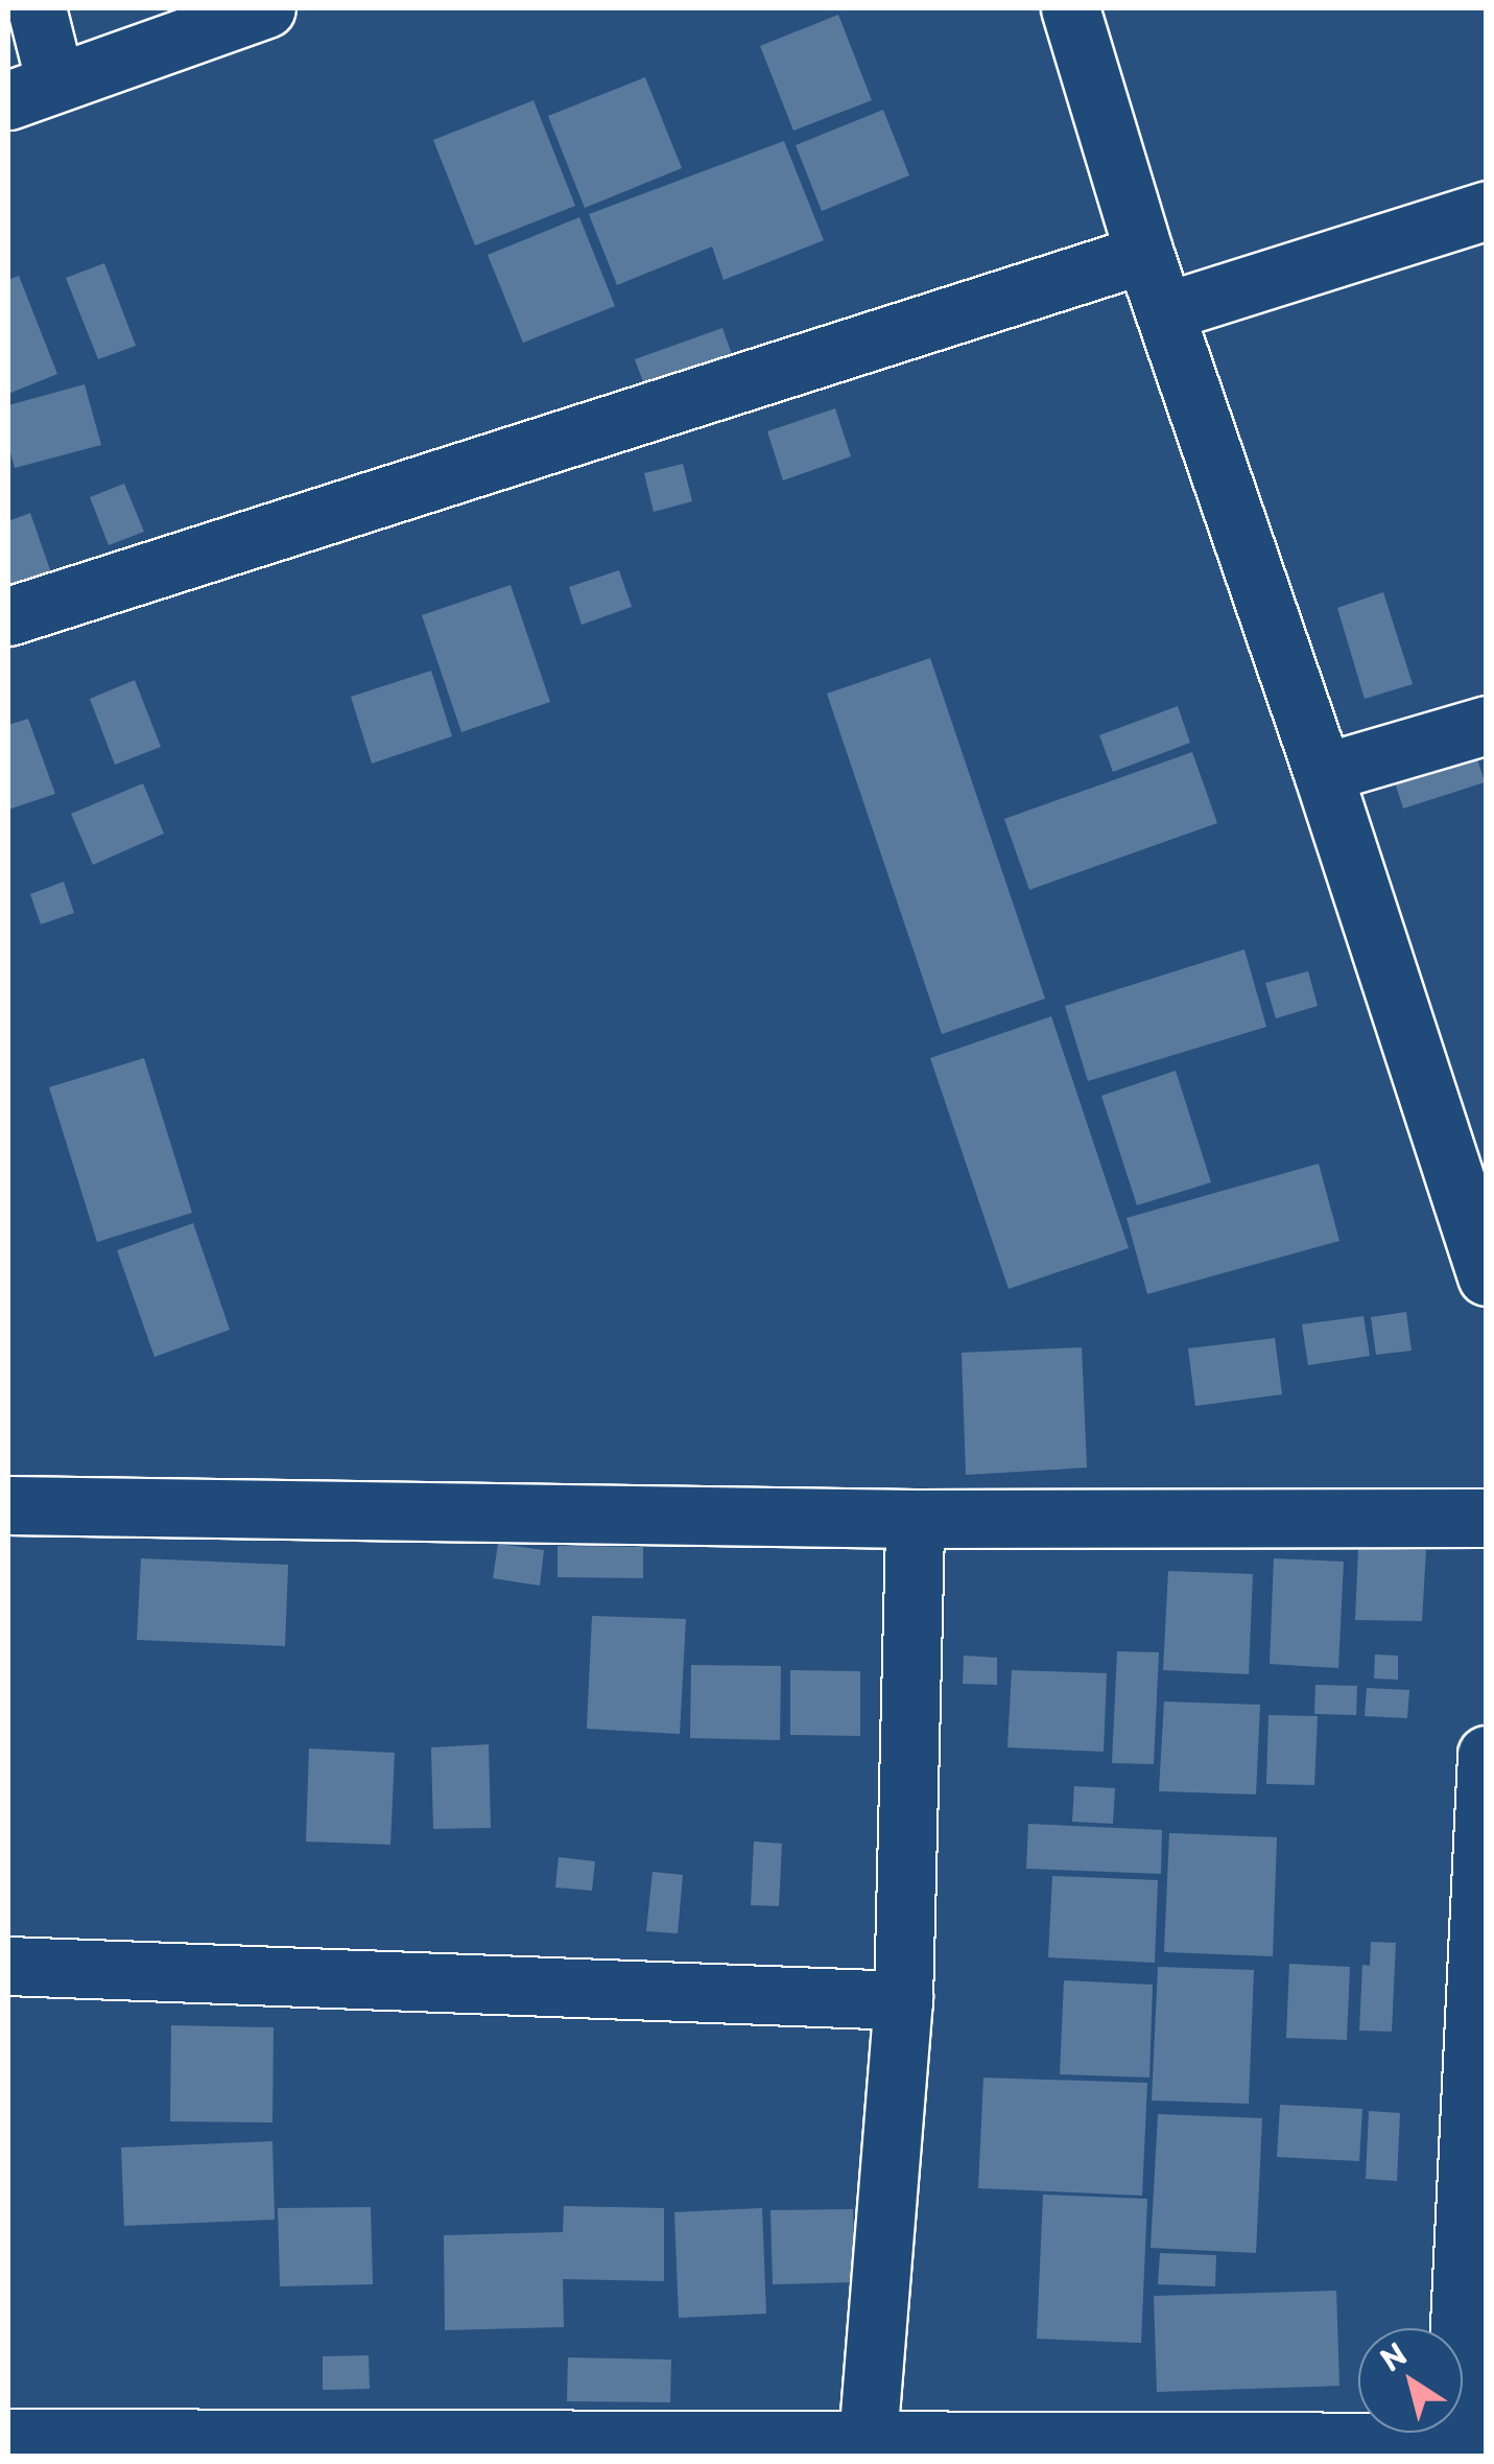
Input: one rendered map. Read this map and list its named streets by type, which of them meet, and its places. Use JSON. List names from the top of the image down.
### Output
{
  "north": "top left"
}
